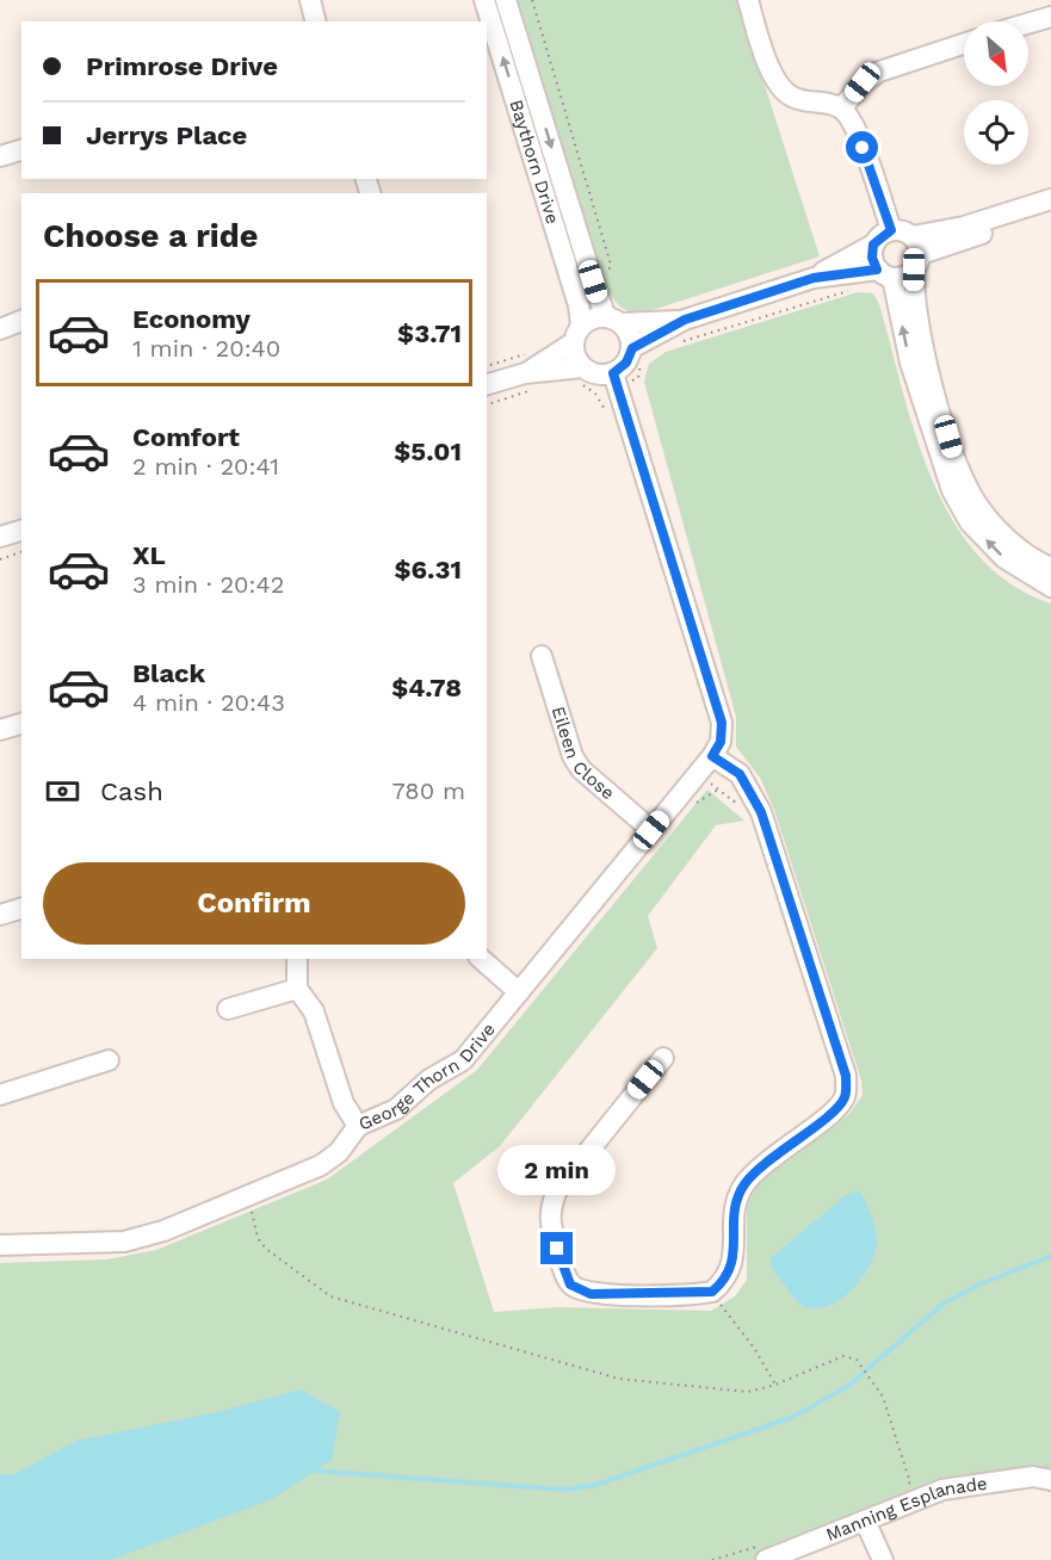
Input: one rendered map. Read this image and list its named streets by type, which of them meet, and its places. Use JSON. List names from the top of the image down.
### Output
{
  "streets": {
    "street": [
      "Baythorn Drive",
      "Eileen Close",
      "George Thorn Drive",
      "Manning Esplanade"
    ]
  },
  "crossings": [
    ["Eileen Close", "George Thorn Drive"]
  ],
  "north": "bottom right",
  "page": {
    "banner": ["Primrose Drive", "Jerrys Place"],
    "heading": "Choose a ride",
    "list": [
      {
        "name": "Economy",
        "note": "1 min · 20:40",
        "value": "$3.71"
      },
      {
        "name": "Comfort",
        "note": "2 min · 20:41",
        "value": "$5.01"
      },
      {
        "name": "XL",
        "note": "3 min · 20:42",
        "value": "$6.31"
      },
      {
        "name": "Black",
        "note": "4 min · 20:43",
        "value": "$4.78"
      }
    ],
    "pay": ["Cash", "780 m"],
    "buttons": "Confirm",
    "bubble": "2 min"
  }
}
